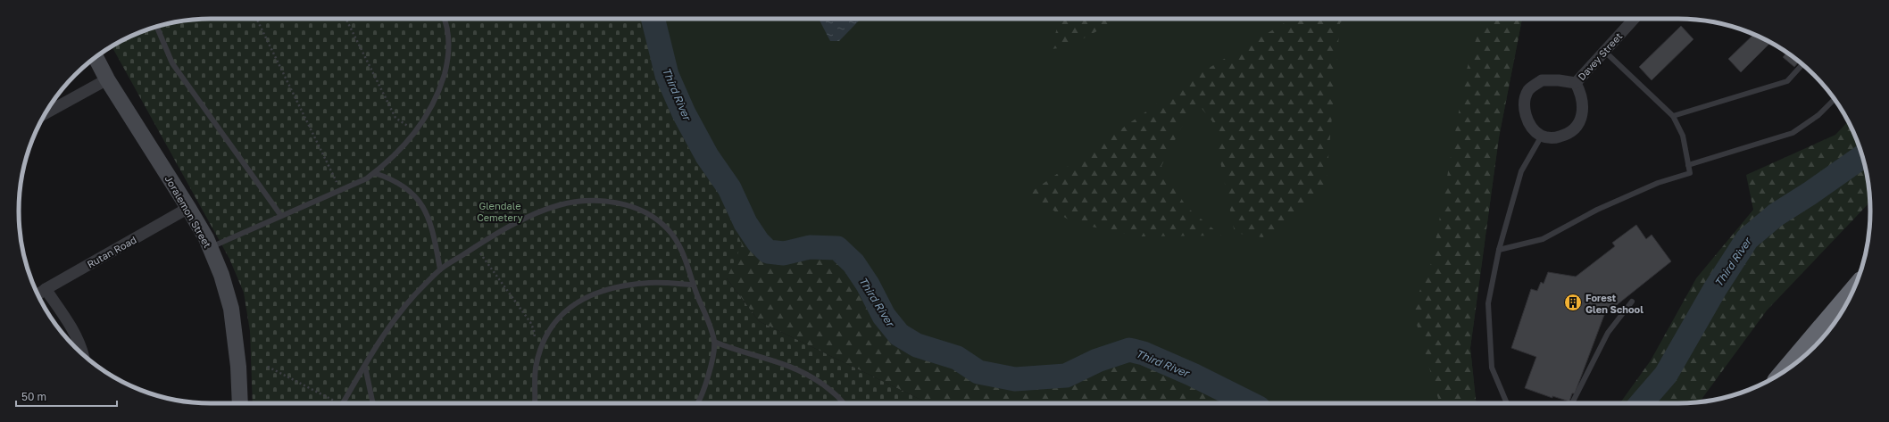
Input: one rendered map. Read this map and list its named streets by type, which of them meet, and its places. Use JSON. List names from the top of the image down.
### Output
{
  "streets": {
    "street": ["Davey Street", "Joralemon Street", "Rutan Road"]
  },
  "crossings": [
    ["Joralemon Street", "Rutan Road"]
  ],
  "water": ["Third River"],
  "parks": ["Glendale Cemetery"],
  "places": {
    "building": ["Forest Glen School"]
  },
  "scale_bar": "50 m"
}
